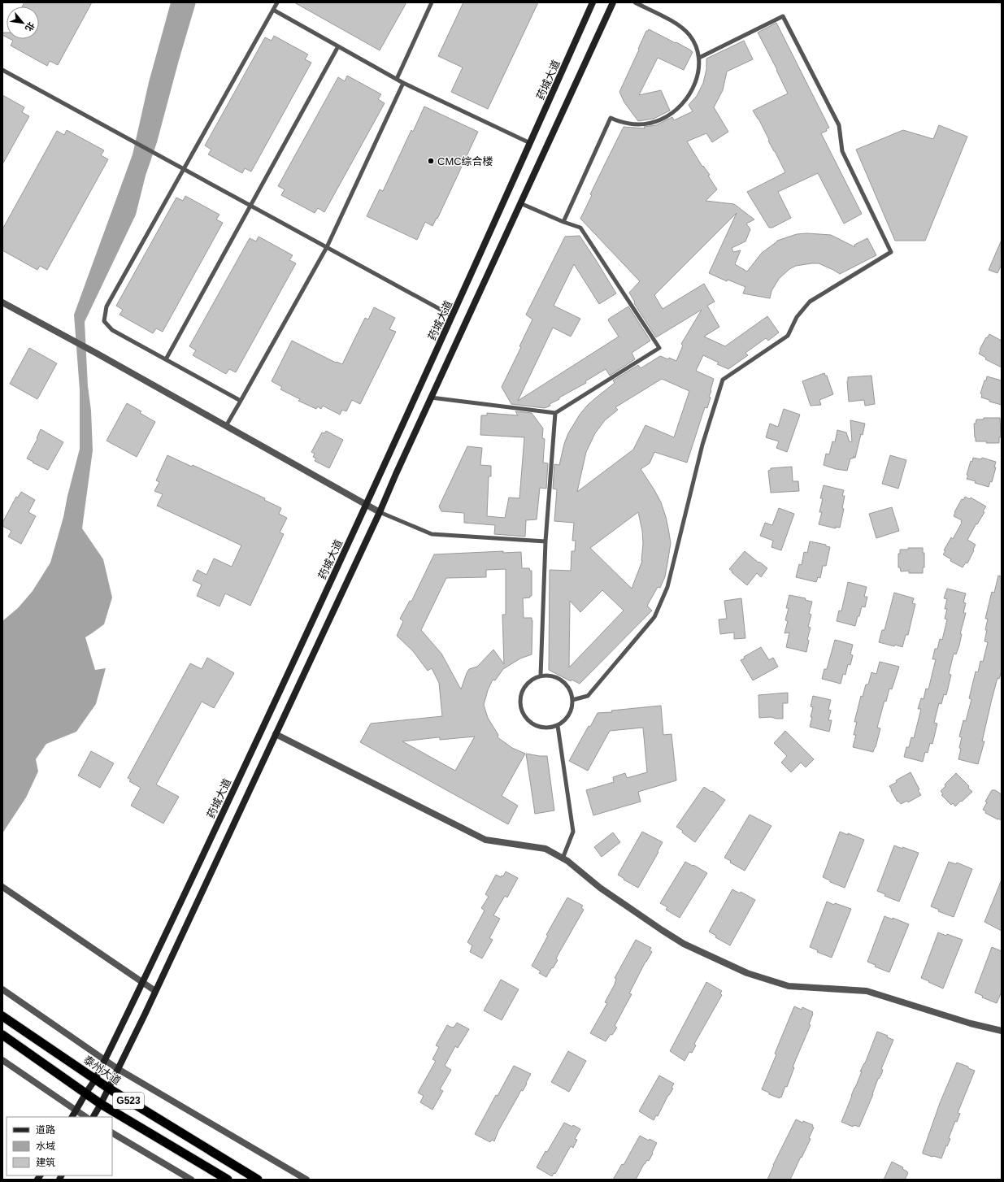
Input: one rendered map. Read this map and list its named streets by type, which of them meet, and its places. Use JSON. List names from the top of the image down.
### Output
{
  "streets": {
    "highway": ["泰州大道", "G523"],
    "main road": ["药城大道"]
  },
  "crossings": [
    ["药城大道", "泰州大道"],
    ["药城大道", "G523"]
  ],
  "places": ["CMC综合楼"],
  "legend": ["道路", "水域", "建筑"],
  "north": "bottom right"
}
